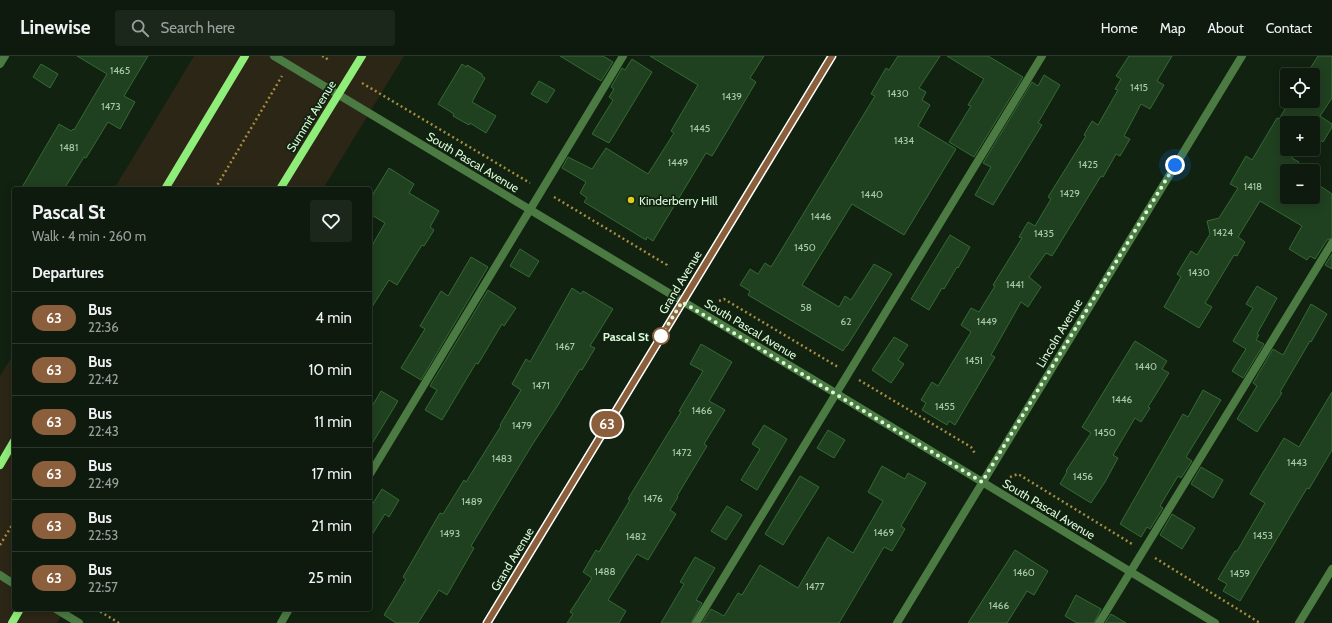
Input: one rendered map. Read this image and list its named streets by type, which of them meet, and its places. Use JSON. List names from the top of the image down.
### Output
{
  "streets": {
    "main road": ["Summit Avenue", "Grand Avenue"],
    "street": ["South Pascal Avenue", "Lincoln Avenue"]
  },
  "crossings": [
    ["Summit Avenue", "South Pascal Avenue"],
    ["South Pascal Avenue", "Grand Avenue"],
    ["South Pascal Avenue", "Lincoln Avenue"]
  ],
  "places": ["Kinderberry Hill", "Pascal St"],
  "lines": ["bus line 63"],
  "house_numbers": [
    "1465",
    "1415",
    "1430",
    "1439",
    "1473",
    "1445",
    "1434",
    "1481",
    "1449",
    "1425",
    "1418",
    "1429",
    "1440",
    "1446",
    "1424",
    "1435",
    "1450",
    "1430",
    "1441",
    "58",
    "62",
    "1449",
    "1467",
    "1451",
    "1440",
    "1471",
    "1446",
    "1455",
    "1466",
    "1479",
    "1450",
    "1472",
    "1483",
    "1443",
    "1456",
    "1476",
    "1489",
    "1469",
    "1493",
    "1453",
    "1482",
    "1488",
    "1460",
    "1459",
    "1477",
    "1466"
  ],
  "page": {
    "header": "Linewise",
    "search": "Search here",
    "nav": [
      "Home",
      "Map",
      "About",
      "Contact"
    ],
    "on_map": "63",
    "map_buttons": ["+", "−"],
    "heading": [
      ["Pascal St", "Walk · 4 min · 260 m"],
      "Departures"
    ],
    "list": [
      {
        "mark": "63",
        "name": "Bus",
        "note": "22:36",
        "value": "4 min"
      },
      {
        "mark": "63",
        "name": "Bus",
        "note": "22:42",
        "value": "10 min"
      },
      {
        "mark": "63",
        "name": "Bus",
        "note": "22:43",
        "value": "11 min"
      },
      {
        "mark": "63",
        "name": "Bus",
        "note": "22:49",
        "value": "17 min"
      },
      {
        "mark": "63",
        "name": "Bus",
        "note": "22:53",
        "value": "21 min"
      },
      {
        "mark": "63",
        "name": "Bus",
        "note": "22:57",
        "value": "25 min"
      }
    ]
  }
}
